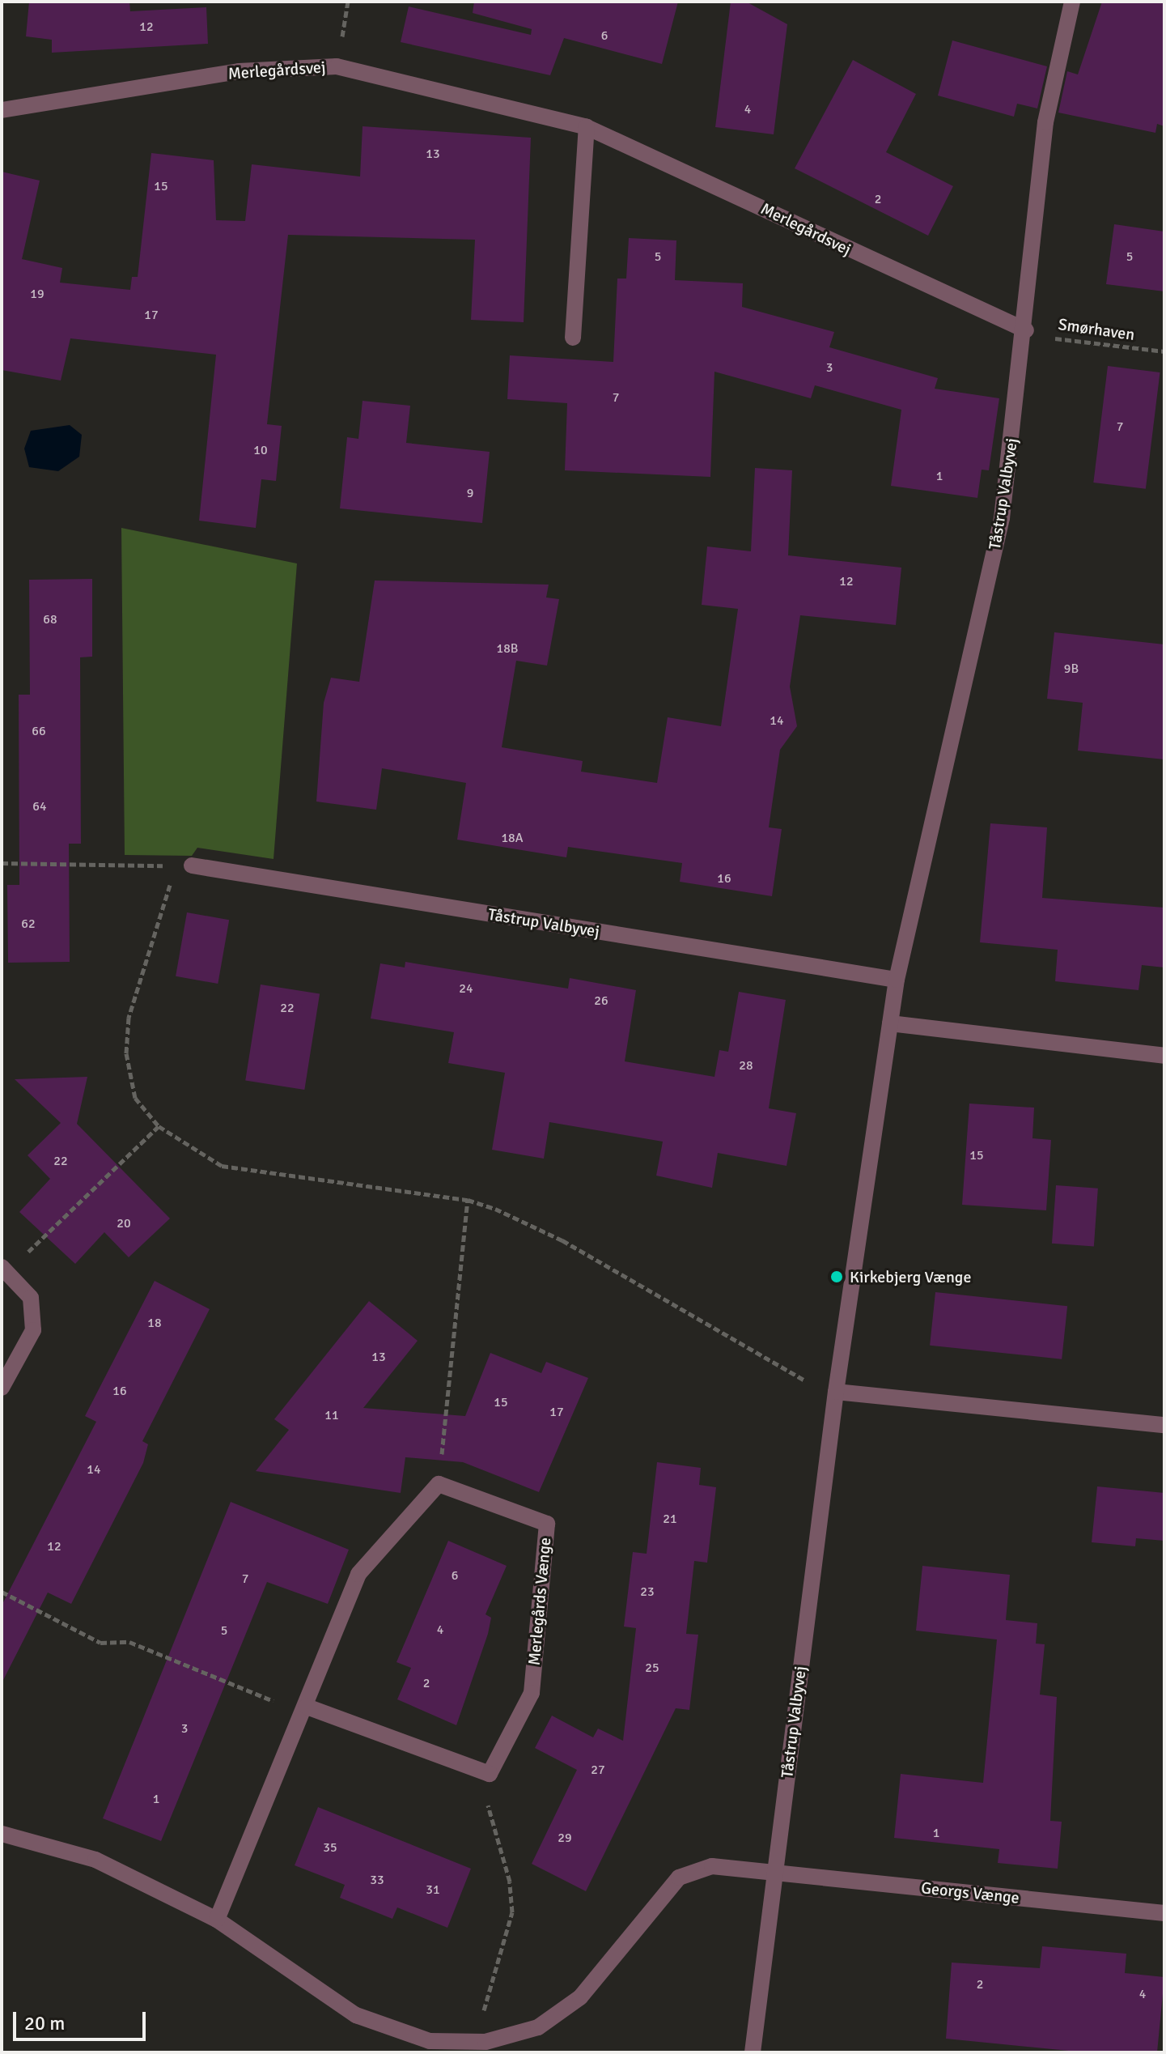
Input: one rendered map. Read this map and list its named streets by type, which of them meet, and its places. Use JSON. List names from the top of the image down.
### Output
{
  "streets": {
    "street": [
      "Merlegårdsvej",
      "Tåstrup Valbyvej",
      "Merlegårds Vænge",
      "Georgs Vænge"
    ],
    "path": ["Smørhaven"]
  },
  "crossings": [
    ["Merlegårdsvej", "Smørhaven"],
    ["Merlegårdsvej", "Tåstrup Valbyvej"],
    ["Smørhaven", "Tåstrup Valbyvej"],
    ["Tåstrup Valbyvej", "Georgs Vænge"]
  ],
  "places": ["Kirkebjerg Vænge"],
  "house_numbers": [
    "12",
    "6",
    "4",
    "13",
    "15",
    "2",
    "5",
    "5",
    "19",
    "17",
    "3",
    "7",
    "7",
    "10",
    "1",
    "9",
    "12",
    "68",
    "18B",
    "9B",
    "14",
    "66",
    "64",
    "18A",
    "16",
    "62",
    "24",
    "26",
    "22",
    "28",
    "15",
    "22",
    "20",
    "18",
    "13",
    "16",
    "15",
    "17",
    "11",
    "14",
    "21",
    "12",
    "6",
    "7",
    "23",
    "4",
    "5",
    "25",
    "2",
    "3",
    "27",
    "1",
    "1",
    "29",
    "35",
    "33",
    "31",
    "2",
    "4"
  ],
  "scale_bar": "20 m"
}
